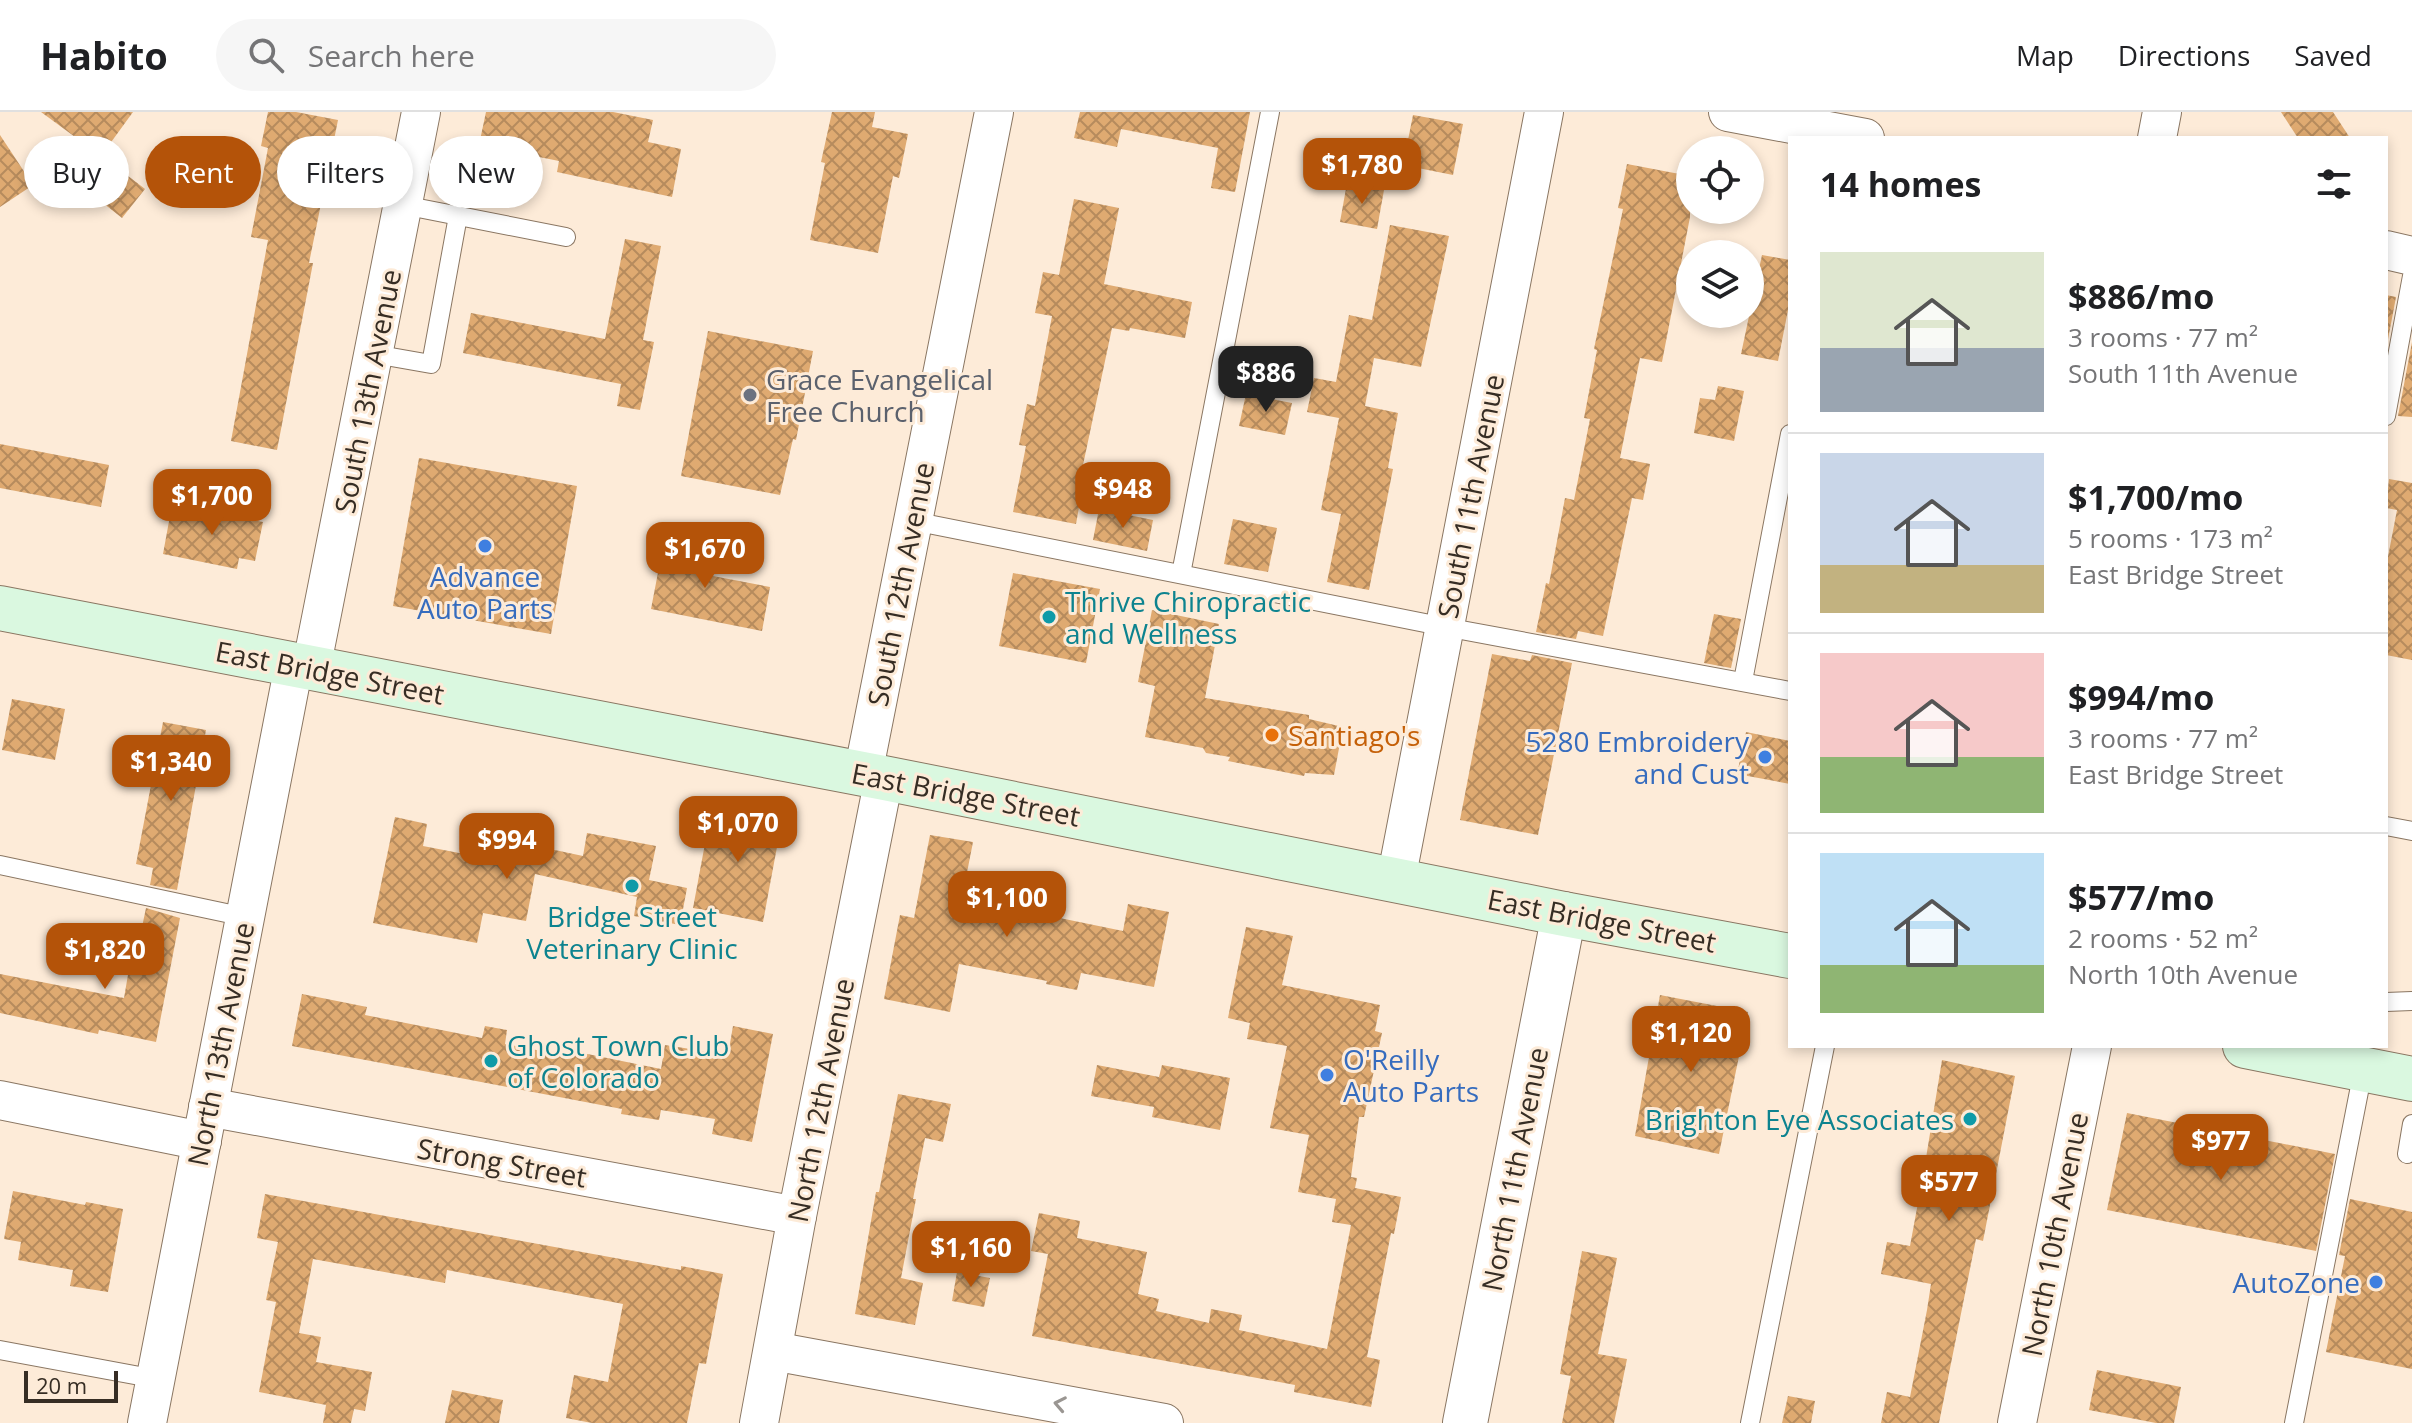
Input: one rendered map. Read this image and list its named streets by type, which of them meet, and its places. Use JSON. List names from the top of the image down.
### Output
{
  "streets": {
    "main road": ["East Bridge Street"],
    "street": [
      "South 13th Avenue",
      "South 11th Avenue",
      "South 12th Avenue",
      "North 13th Avenue",
      "North 12th Avenue",
      "Strong Street",
      "North 11th Avenue",
      "North 10th Avenue"
    ]
  },
  "crossings": [
    ["South 13th Avenue", "East Bridge Street"],
    ["South 13th Avenue", "North 13th Avenue"],
    ["South 11th Avenue", "East Bridge Street"],
    ["South 12th Avenue", "East Bridge Street"],
    ["South 12th Avenue", "North 12th Avenue"],
    ["East Bridge Street", "North 13th Avenue"],
    ["East Bridge Street", "North 12th Avenue"],
    ["East Bridge Street", "North 11th Avenue"],
    ["North 13th Avenue", "Strong Street"],
    ["North 12th Avenue", "Strong Street"]
  ],
  "places": [
    "Grace Evangelical Free Church",
    "Advance Auto Parts",
    "Thrive Chiropractic and Wellness",
    "Santiago's",
    "5280 Embroidery and Cust",
    "Bridge Street Veterinary Clinic",
    "Ghost Town Club of Colorado",
    "O'Reilly Auto Parts",
    "Brighton Eye Associates",
    "AutoZone"
  ],
  "scale_bar": "20 m",
  "page": {
    "header": "Habito",
    "search": "Search here",
    "nav": ["Map", "Directions", "Saved"],
    "chip": [
      "Buy",
      "Rent",
      "Filters",
      "New"
    ],
    "heading": "14 homes",
    "price": [
      "$1,780",
      "$886",
      "$948",
      "$1,700",
      "$1,670",
      "$1,340",
      "$1,070",
      "$994",
      "$1,100",
      "$1,820",
      "$1,120",
      "$977",
      "$577",
      "$1,160"
    ],
    "list": [
      {
        "name": "$886/mo",
        "note": "3 rooms · 77 m² · South 11th Avenue"
      },
      {
        "name": "$1,700/mo",
        "note": "5 rooms · 173 m² · East Bridge Street"
      },
      {
        "name": "$994/mo",
        "note": "3 rooms · 77 m² · East Bridge Street"
      },
      {
        "name": "$577/mo",
        "note": "2 rooms · 52 m² · North 10th Avenue"
      }
    ],
    "scale": "20 m"
  }
}
